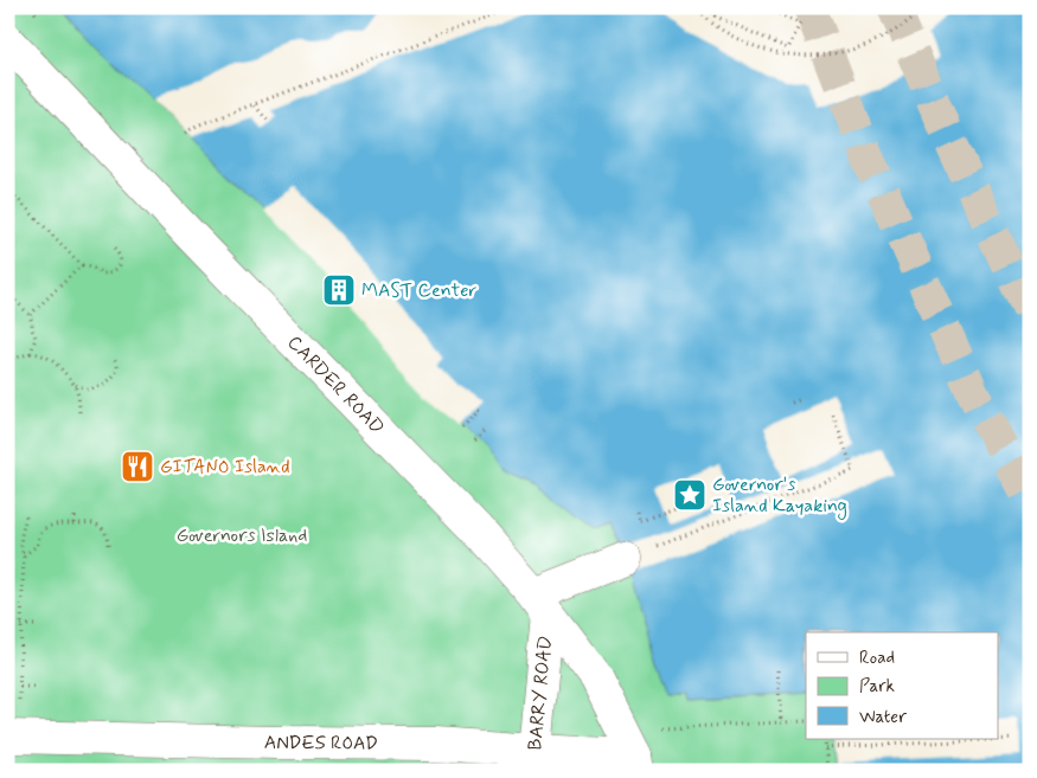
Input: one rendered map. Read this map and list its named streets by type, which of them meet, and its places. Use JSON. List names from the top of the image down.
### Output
{
  "streets": {
    "street": ["CARDER ROAD", "BARRY ROAD", "ANDES ROAD"]
  },
  "crossings": [
    ["CARDER ROAD", "BARRY ROAD"],
    ["CARDER ROAD", "ANDES ROAD"],
    ["BARRY ROAD", "ANDES ROAD"]
  ],
  "parks": ["Governors Island"],
  "places": {
    "building": ["MAST Center"],
    "restaurant": ["GITANO Island"],
    "place": ["Governor's Island Kayaking"]
  },
  "legend": ["Road", "Park", "Water"]
}
